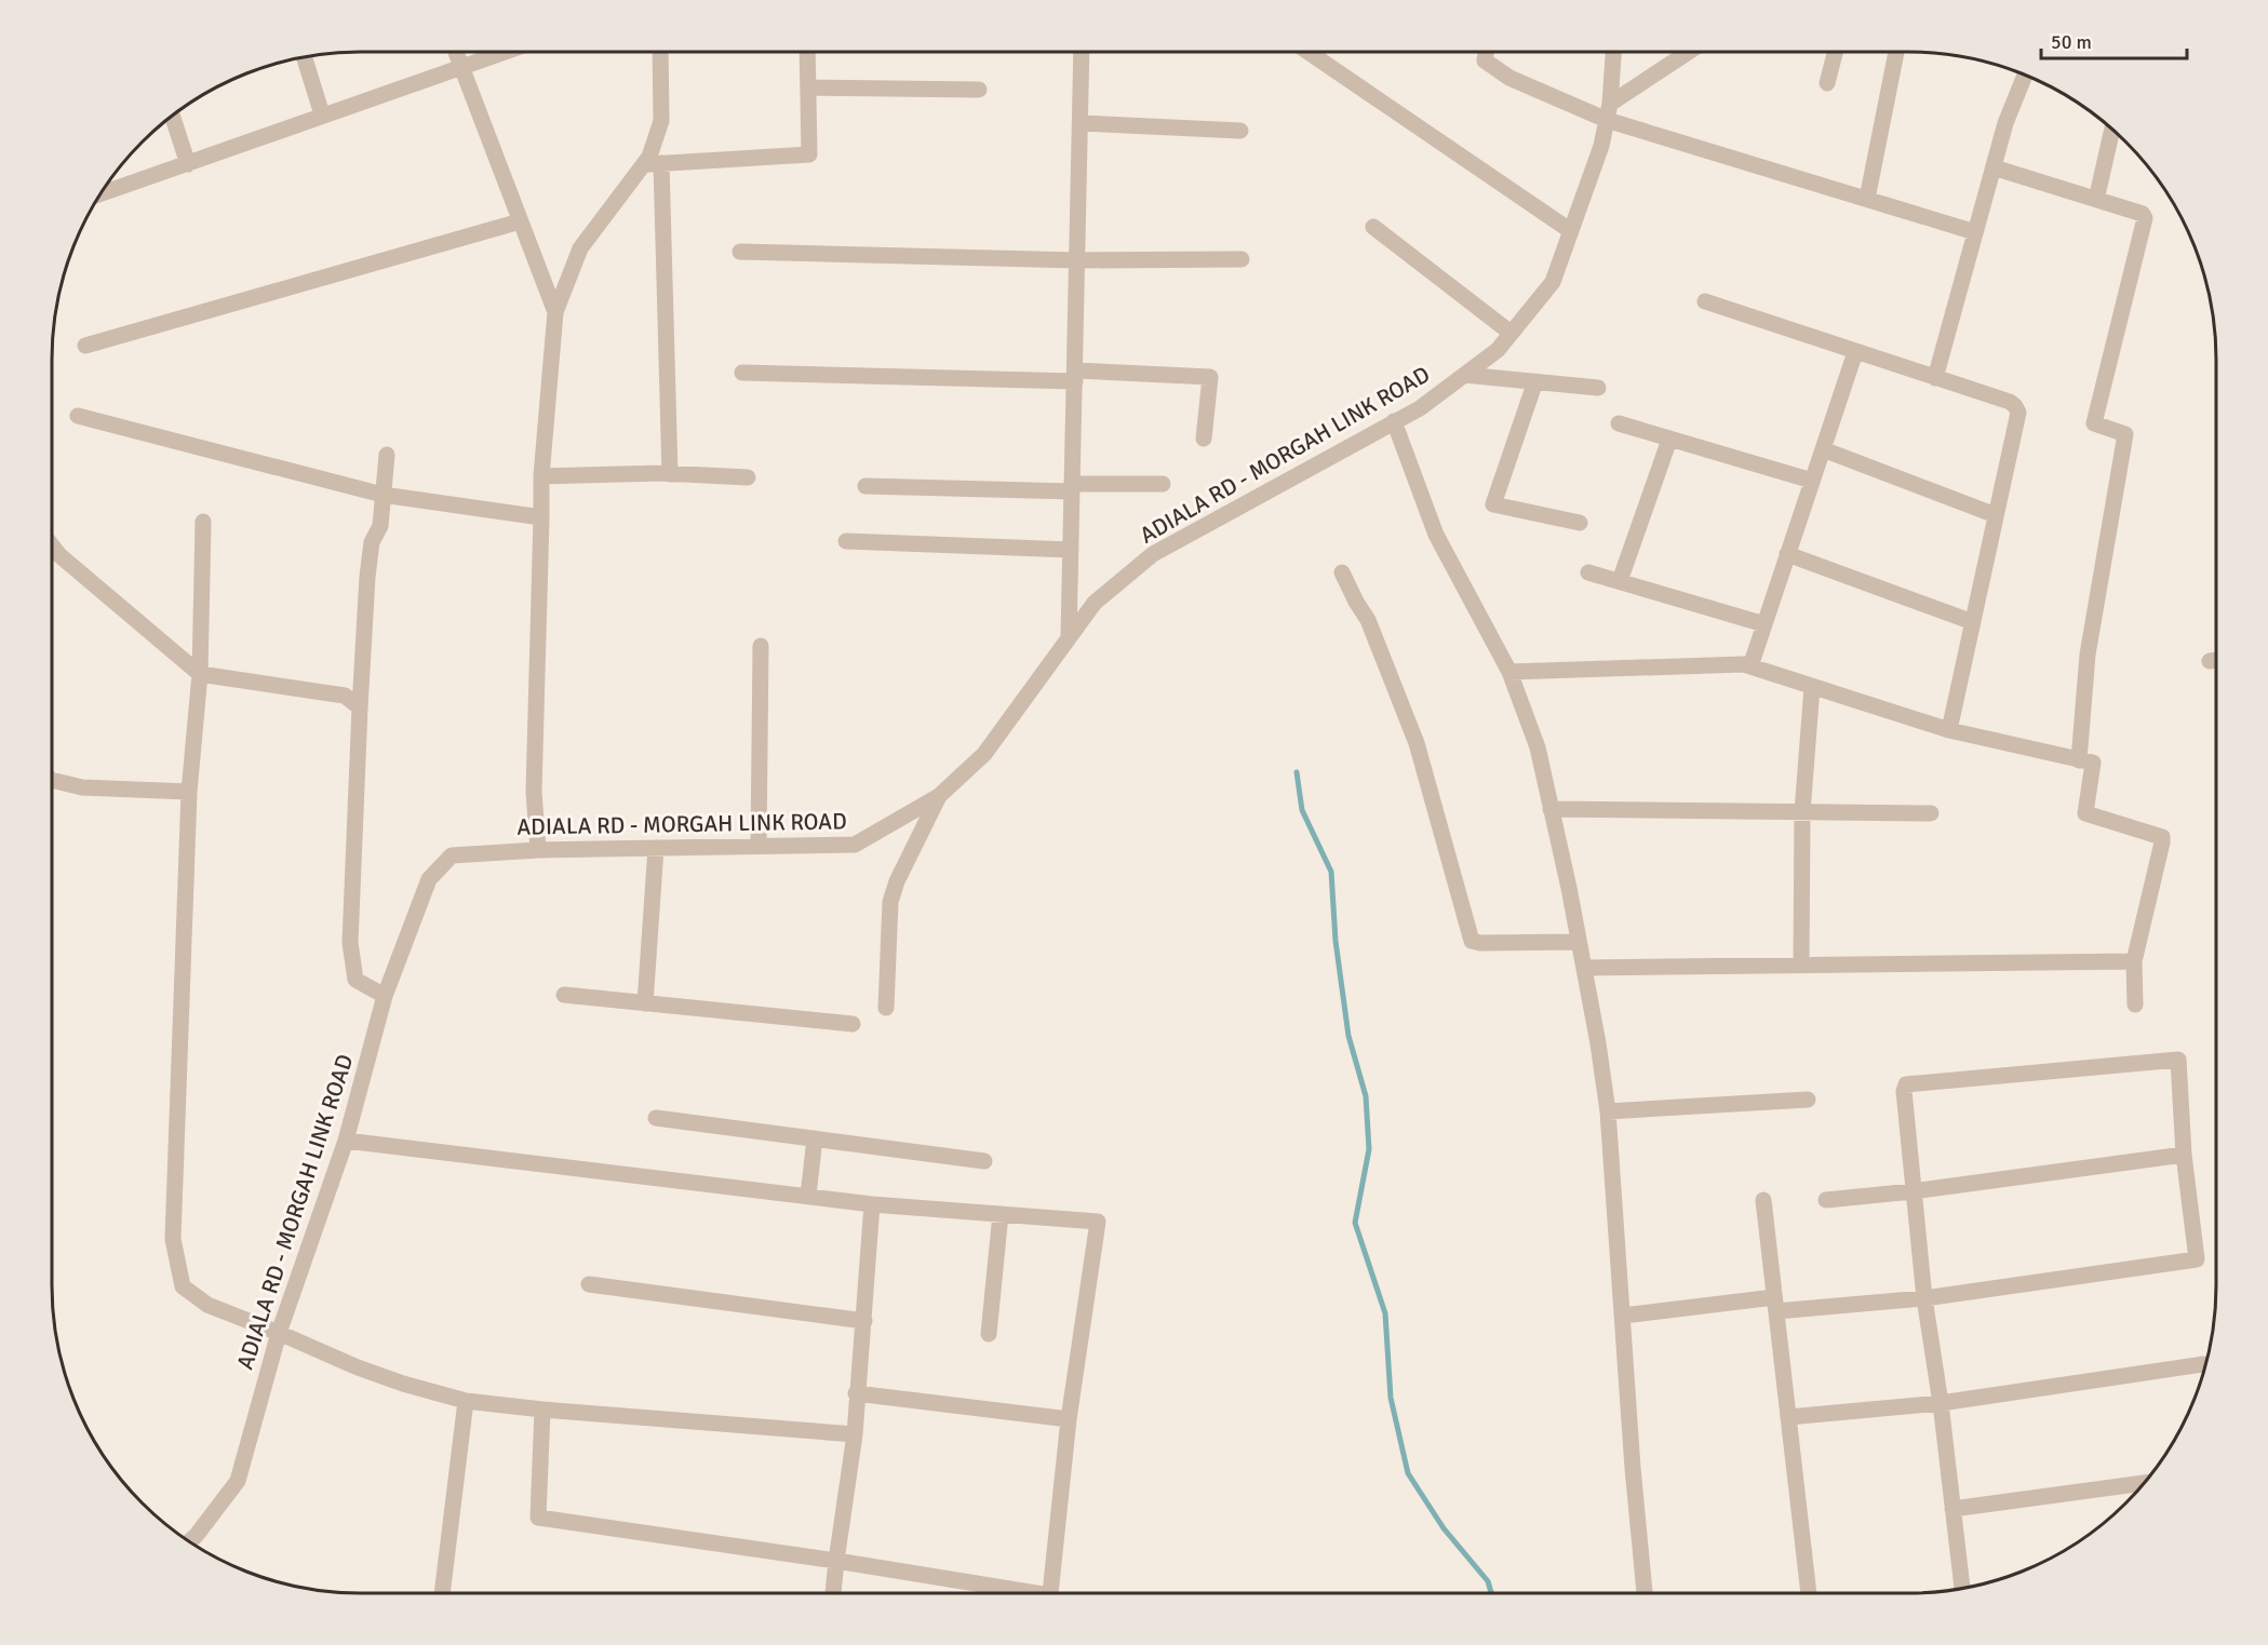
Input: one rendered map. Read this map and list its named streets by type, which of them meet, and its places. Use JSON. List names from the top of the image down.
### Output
{
  "streets": {
    "street": ["ADIALA RD - MORGAH LINK ROAD"]
  },
  "scale_bar": "50 m"
}
